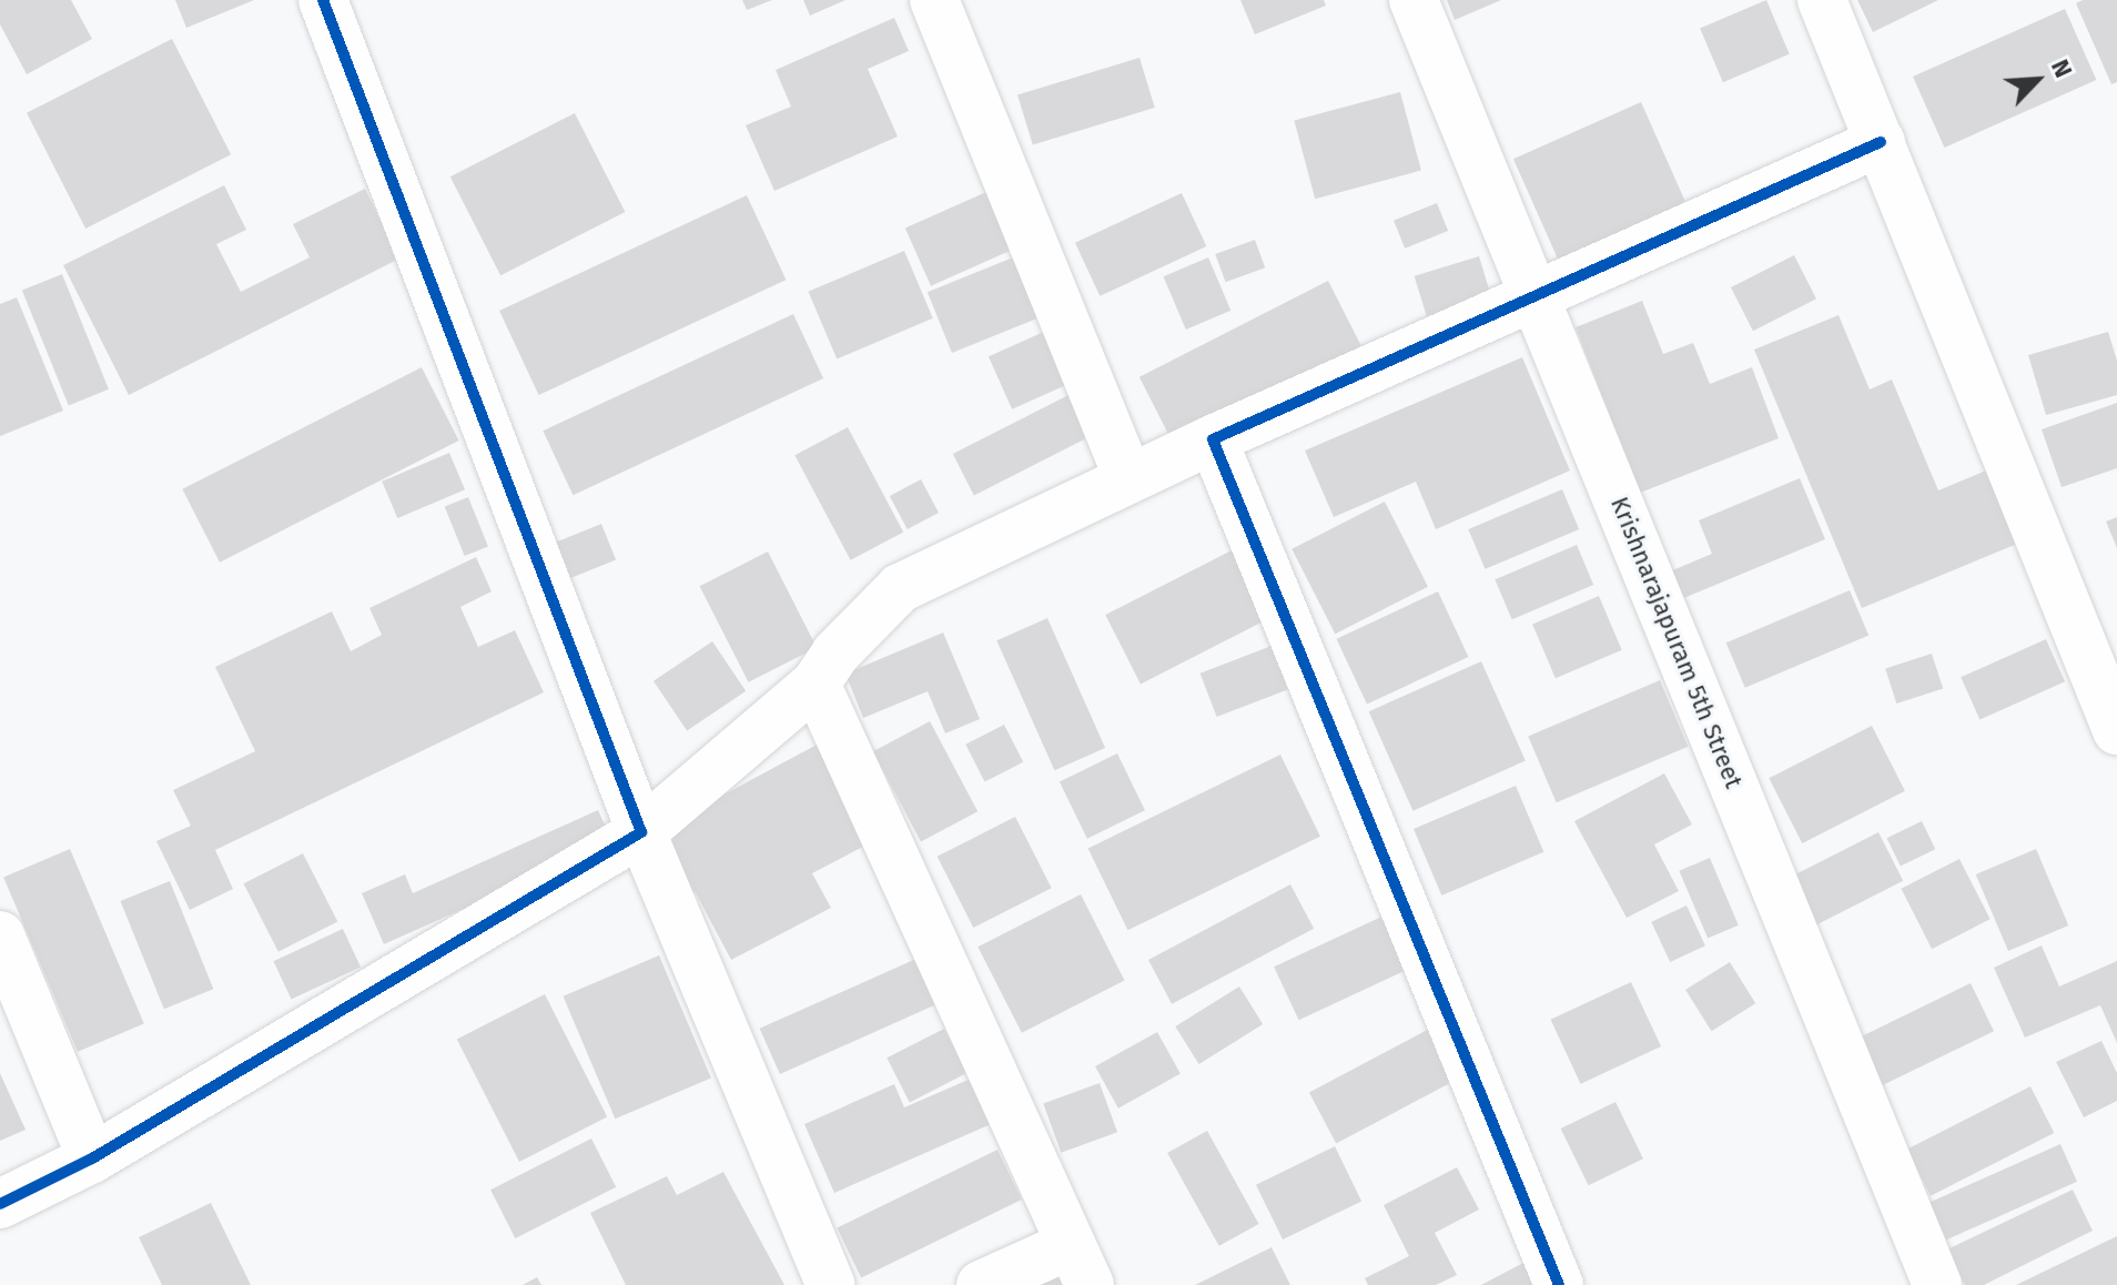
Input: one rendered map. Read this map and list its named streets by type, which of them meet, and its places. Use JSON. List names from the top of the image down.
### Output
{
  "streets": {
    "street": ["Krishnarajapuram 5th Street"]
  },
  "north": "top right"
}
